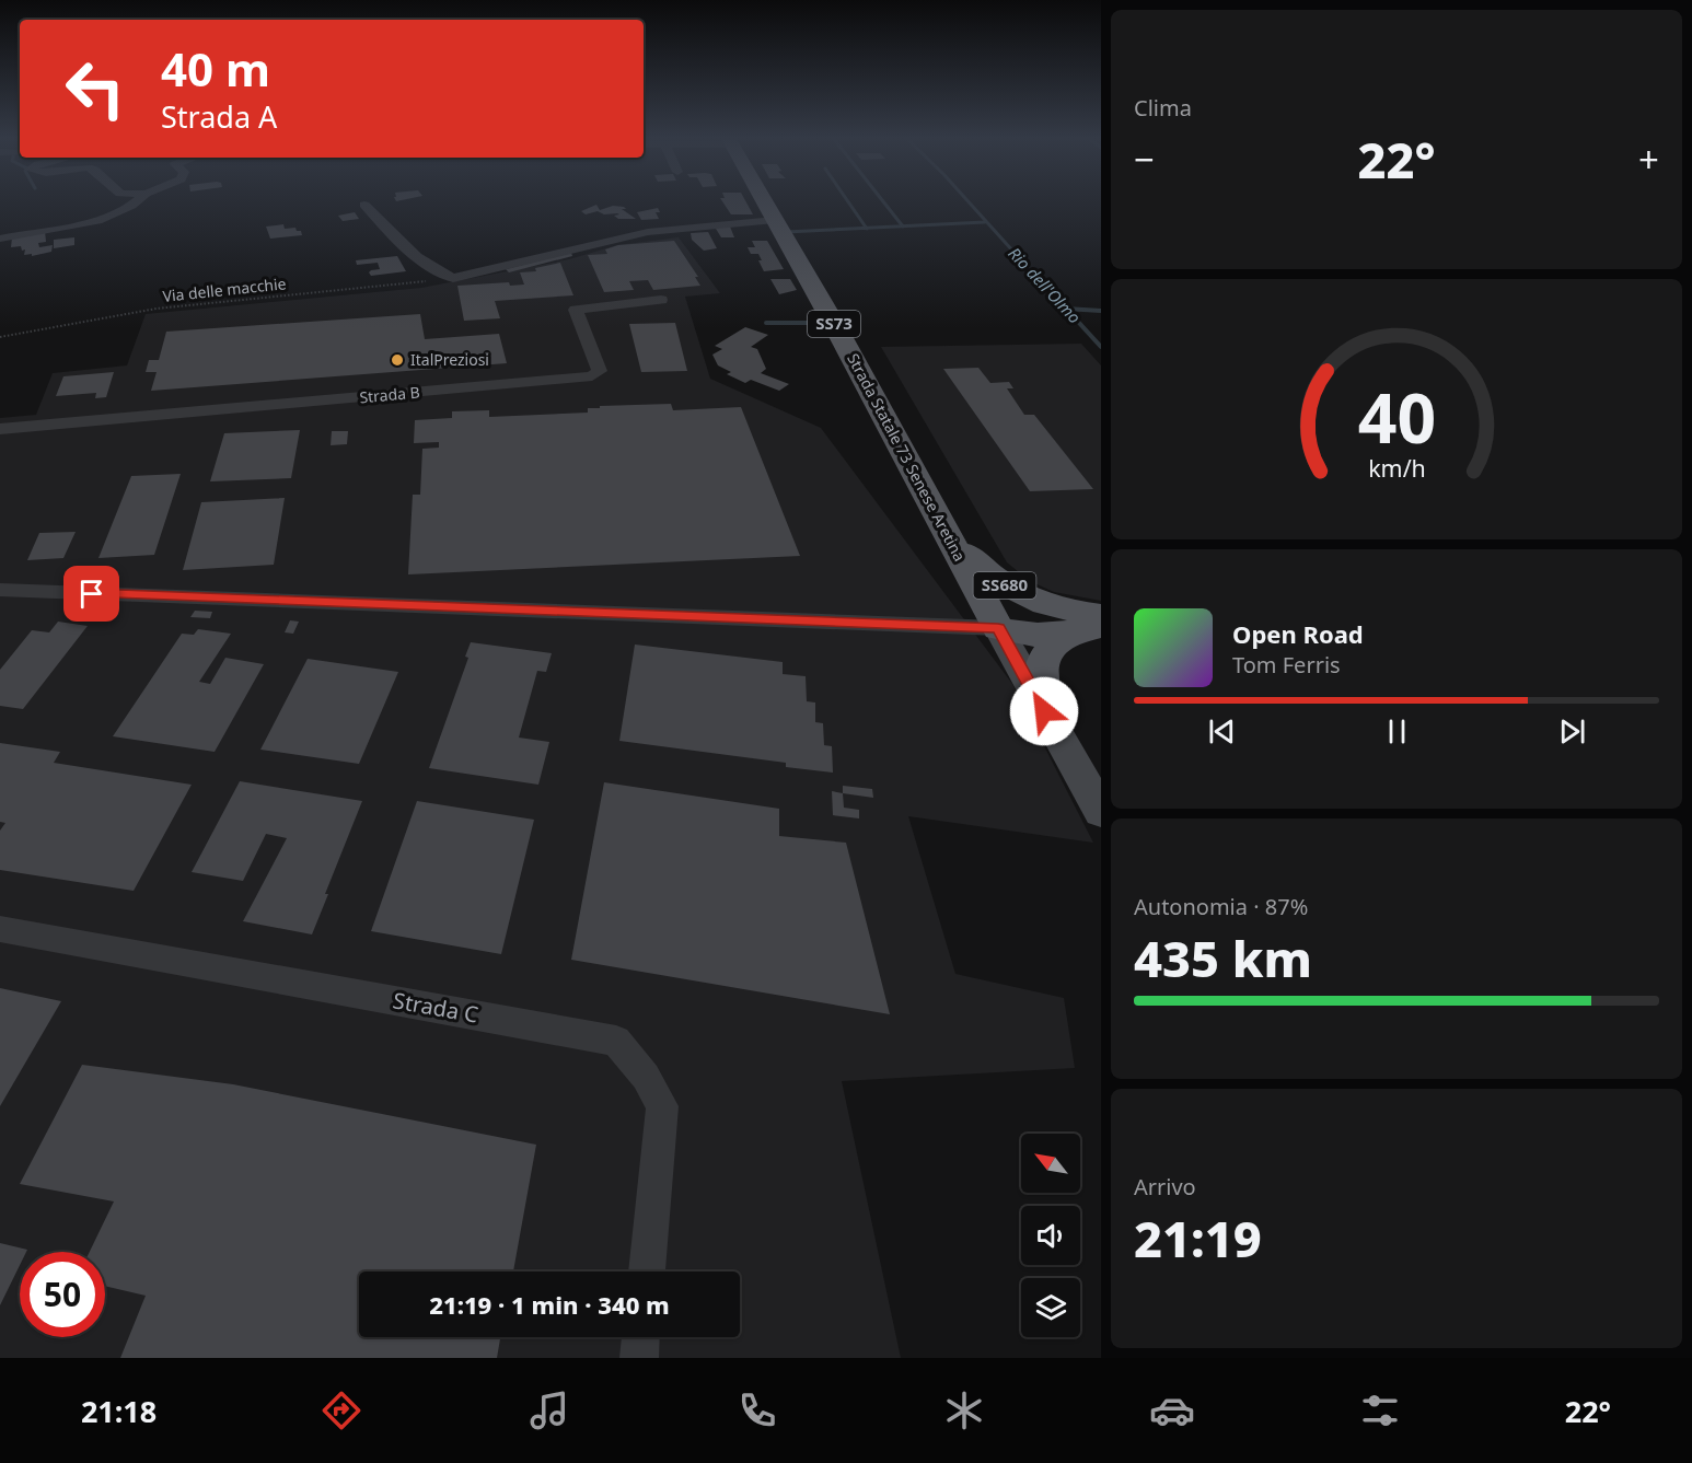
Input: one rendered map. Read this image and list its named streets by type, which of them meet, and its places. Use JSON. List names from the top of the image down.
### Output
{
  "streets": {
    "main road": ["SS73", "Strada Statale 73 Senese Aretina", "SS680"],
    "street": ["Strada B", "Strada C"],
    "path": ["Via delle macchie"]
  },
  "crossings": [
    ["Strada Statale 73 Senese Aretina", "SS680"]
  ],
  "water": ["Rio dell'Olmo"],
  "places": ["ItalPreziosi"],
  "north": "top left",
  "page": {
    "tile": [
      "Clima",
      ["Autonomia · 87%", "435 km"],
      ["Arrivo", "21:19"]
    ],
    "turn": ["40 m", "Strada A"],
    "heat": ["−", "22°", "+"],
    "song": ["Open Road", "Tom Ferris"],
    "limit": "50",
    "trip": "21:19 · 1 min · 340 m",
    "tabs": ["21:18", "22°"],
    "gauge": ["40", "km/h"]
  }
}
